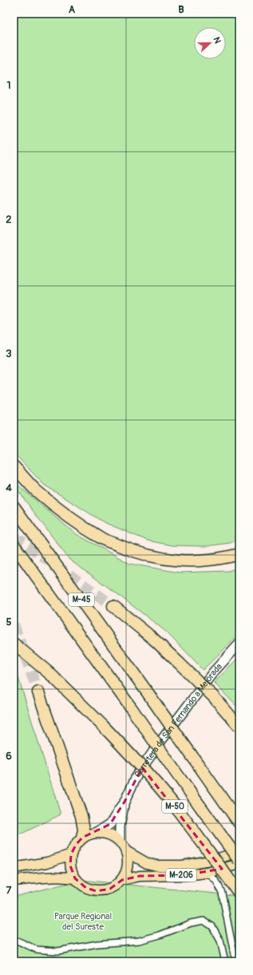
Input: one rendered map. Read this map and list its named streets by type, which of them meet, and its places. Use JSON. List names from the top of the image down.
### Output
{
  "streets": {
    "highway": ["M-45", "M-50"],
    "main road": ["M-206"],
    "street": ["Carretera de San Fernando a Mejorada"]
  },
  "crossings": [
    ["M-45", "M-206"]
  ],
  "parks": ["Parque Regional del Sureste"],
  "north": "right",
  "grid": {
    "columns": ["A", "B"],
    "rows": [
      "1",
      "2",
      "3",
      "4",
      "5",
      "6",
      "7"
    ]
  }
}
